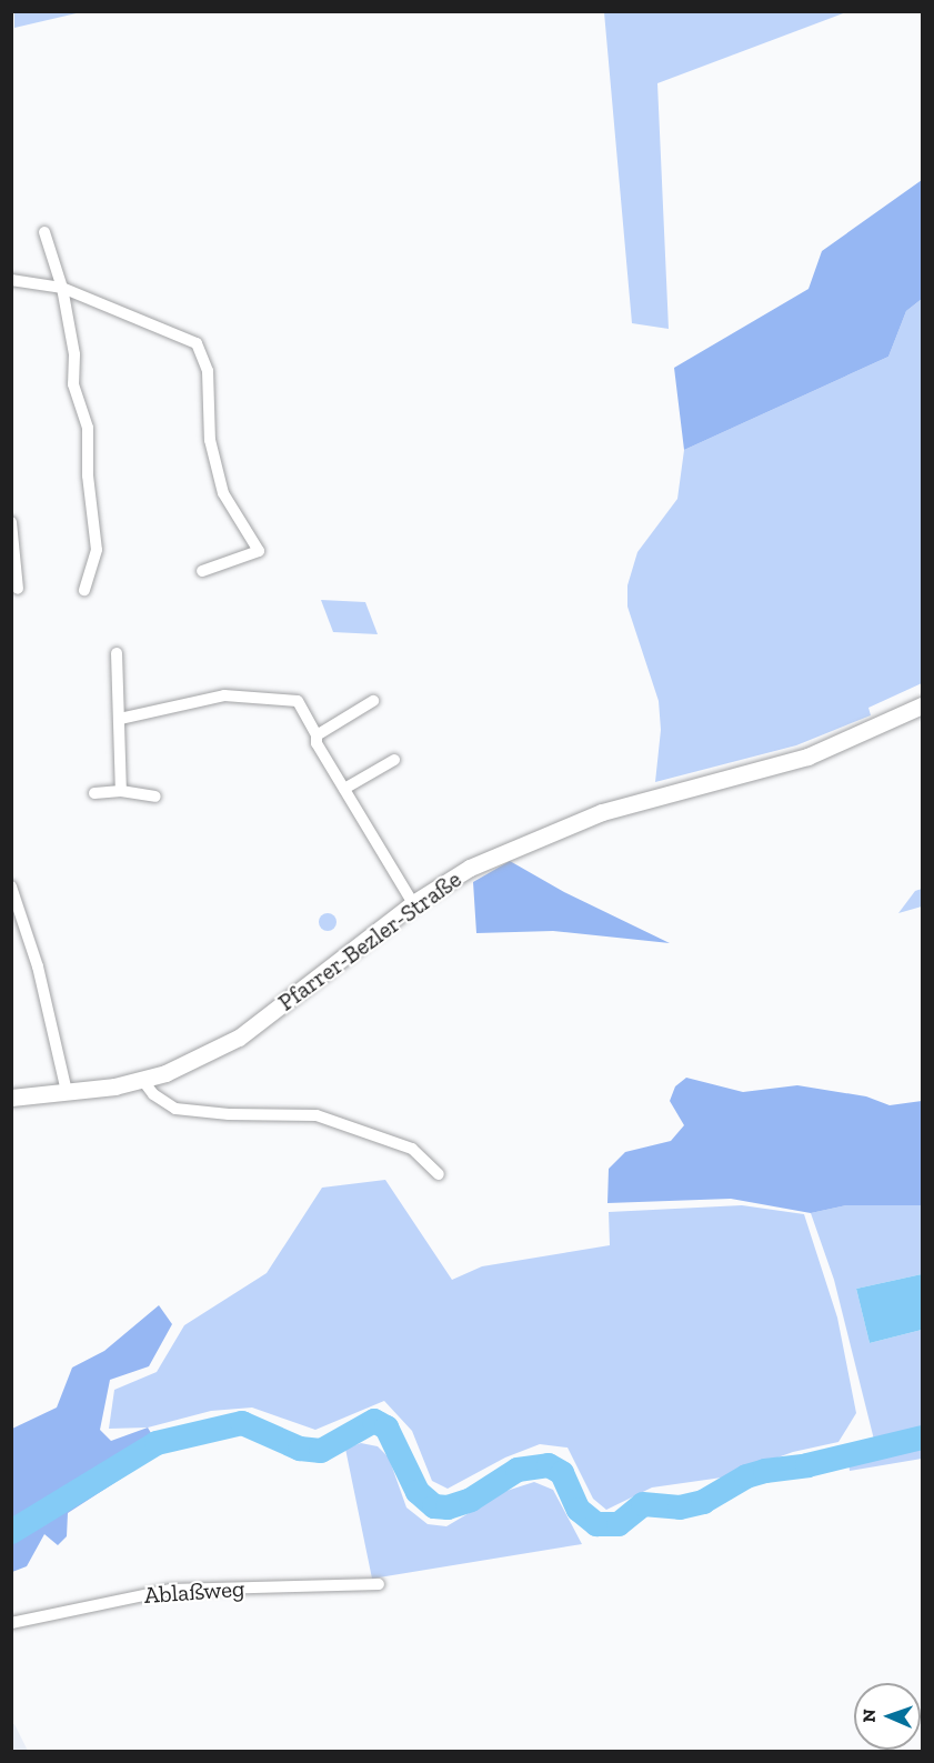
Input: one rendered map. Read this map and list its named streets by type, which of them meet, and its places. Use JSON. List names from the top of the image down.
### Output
{
  "streets": {
    "street": ["Pfarrer-Bezler-Straße", "Ablaßweg"]
  },
  "north": "left"
}
